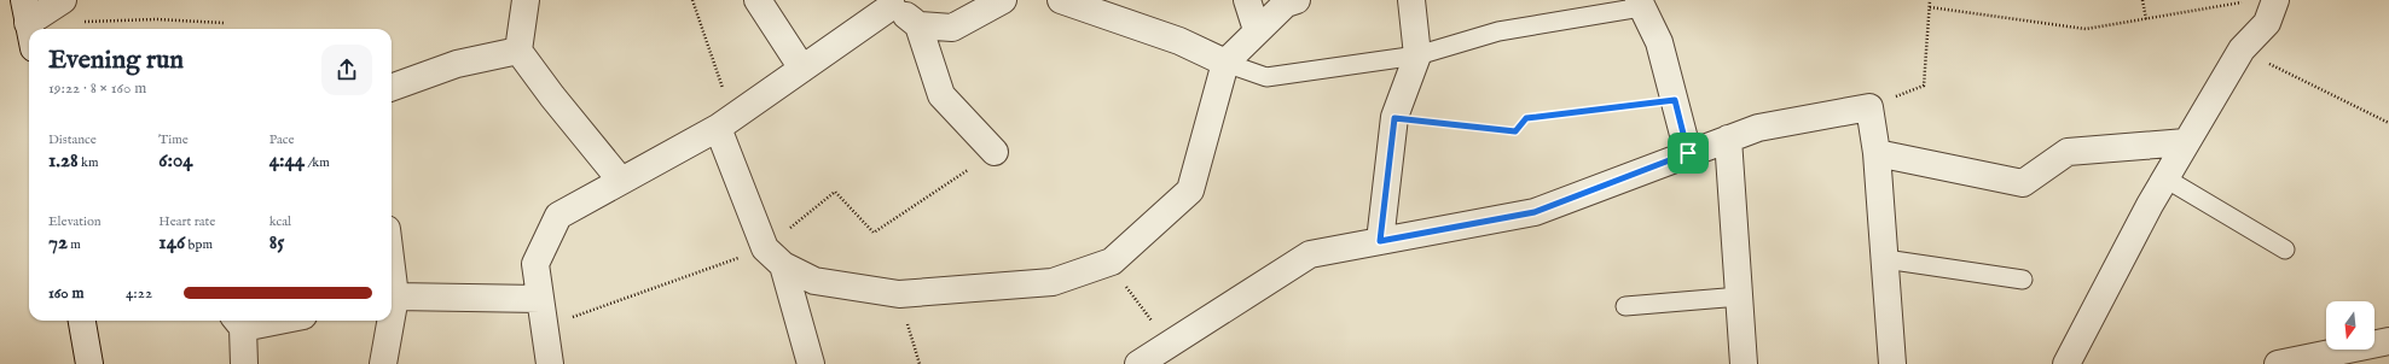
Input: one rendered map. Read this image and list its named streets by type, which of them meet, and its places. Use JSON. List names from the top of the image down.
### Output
{
  "north": "bottom",
  "page": {
    "heading": ["Evening run", "19:22 · 8 × 160 m"],
    "stats": [
      ["Distance", "1.28 km"],
      ["Time", "6:04"],
      ["Pace", "4:44 /km"],
      ["Elevation", "72 m"],
      ["Heart rate", "146 bpm"],
      ["kcal", "85"]
    ],
    "list": [
      {
        "name": "160 m",
        "note": "4:22"
      }
    ]
  }
}
